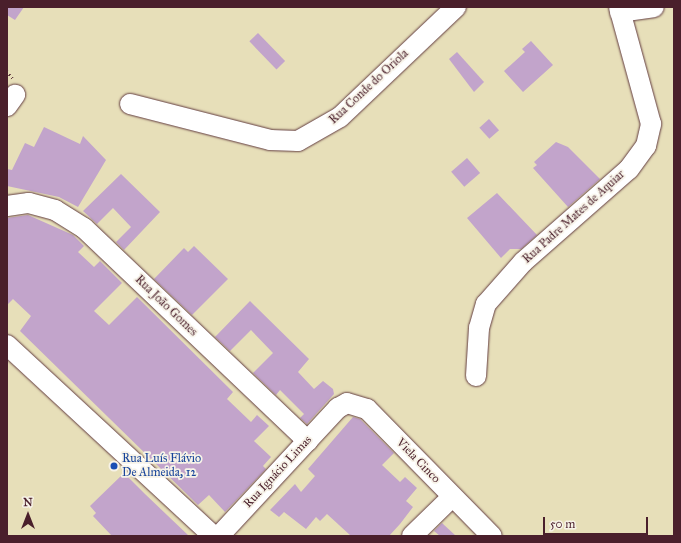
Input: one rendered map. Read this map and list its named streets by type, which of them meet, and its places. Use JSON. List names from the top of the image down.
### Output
{
  "streets": {
    "street": [
      "Rua Conde do Oriola",
      "Rua Padre Mates de Aquiar",
      "Rua João Gomes",
      "Viela Cinco",
      "Rua Ignácio Limas"
    ]
  },
  "crossings": [
    ["Rua João Gomes", "Rua Ignácio Limas"],
    ["Viela Cinco", "Rua Ignácio Limas"]
  ],
  "places": ["Rua Luís Flávio De Almeida, 12"],
  "scale_bar": "50 m",
  "north": "top"
}
